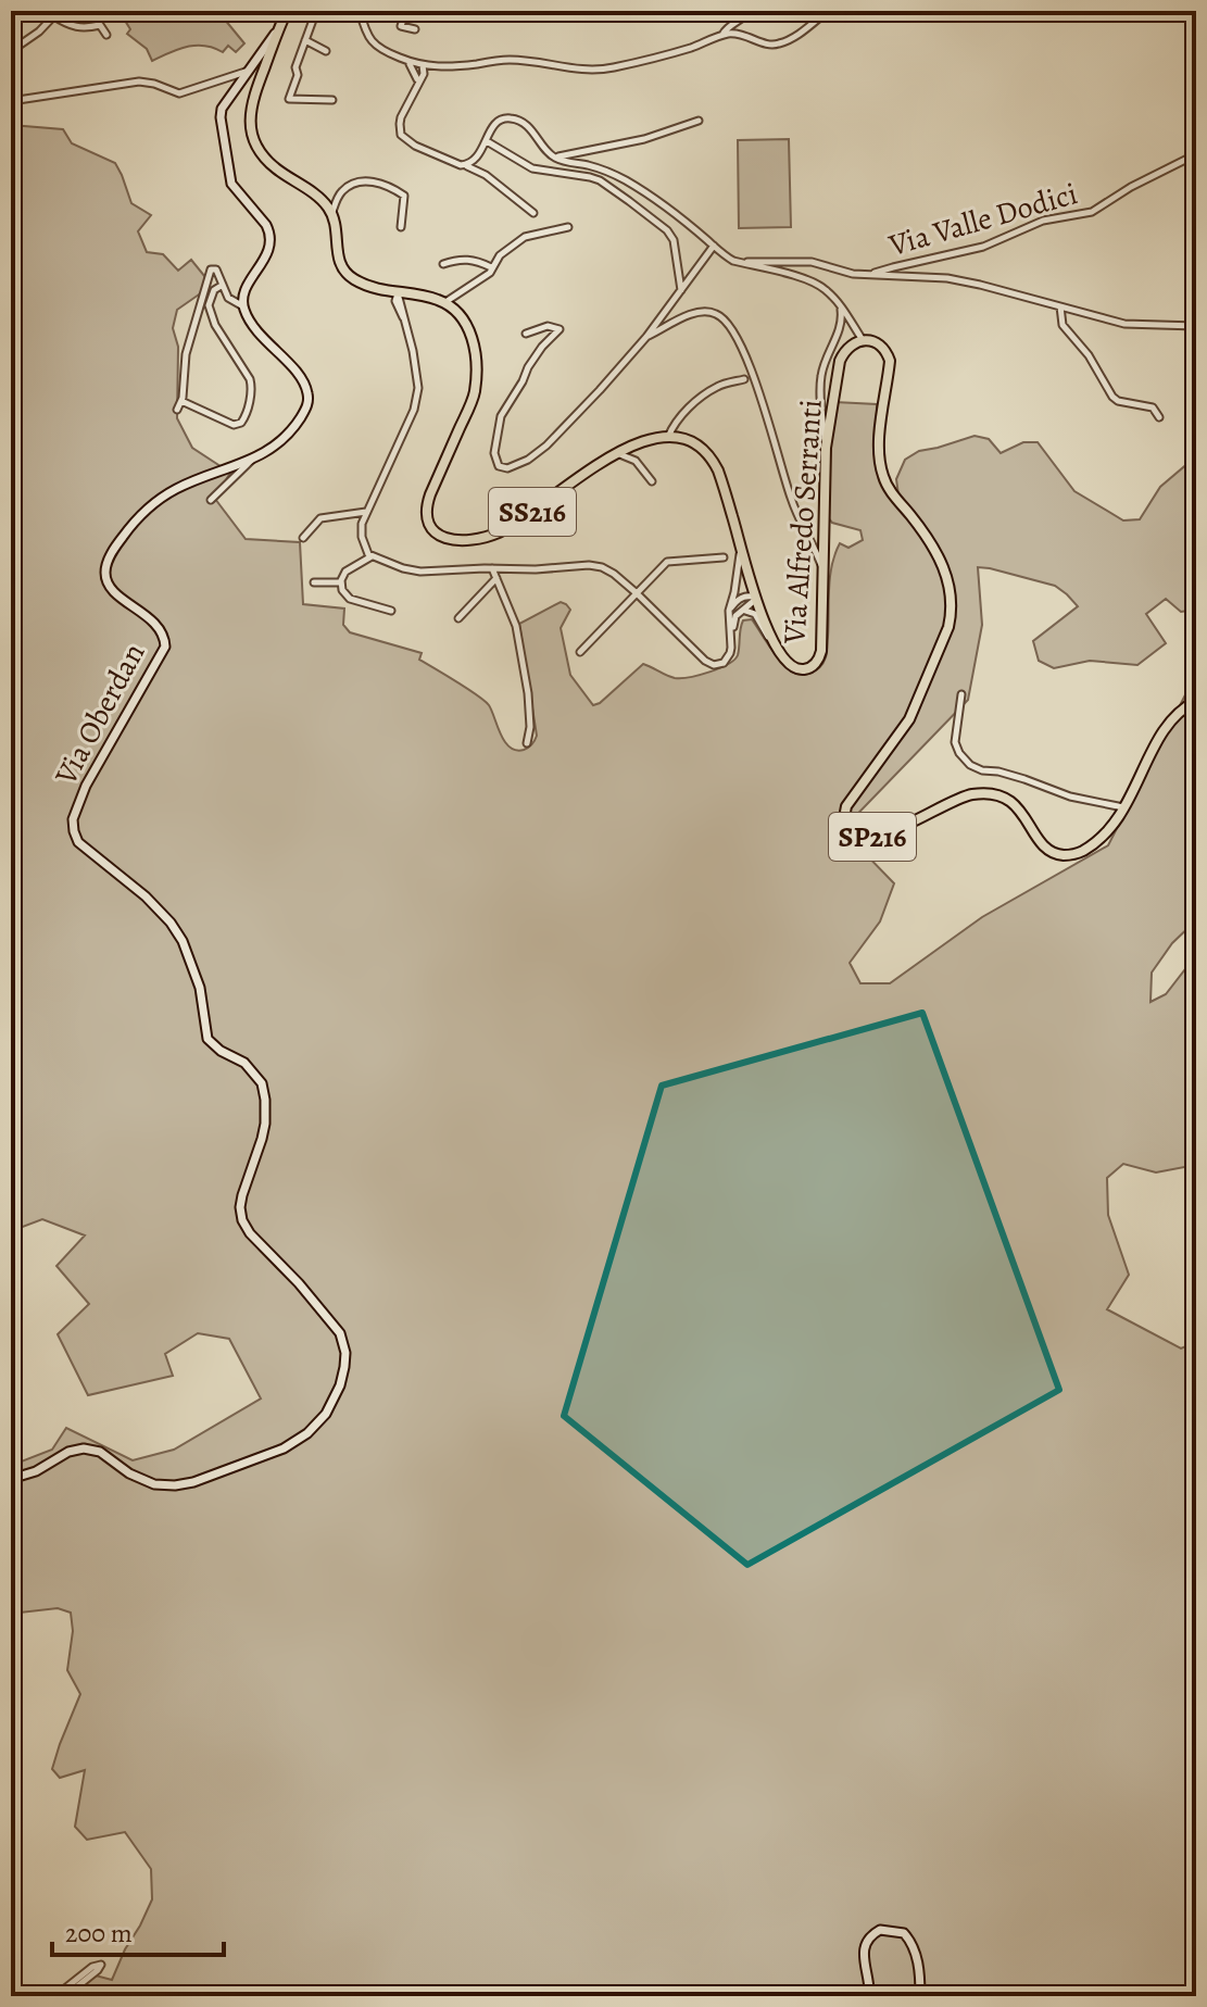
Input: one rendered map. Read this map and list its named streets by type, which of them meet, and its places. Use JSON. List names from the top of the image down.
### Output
{
  "streets": {
    "main road": ["SS216", "Via Alfredo Serranti", "SP216"],
    "street": ["Via Valle Dodici", "Via Oberdan"]
  },
  "crossings": [
    ["SS216", "Via Alfredo Serranti"],
    ["Via Alfredo Serranti", "SP216"]
  ],
  "scale_bar": "200 m"
}
